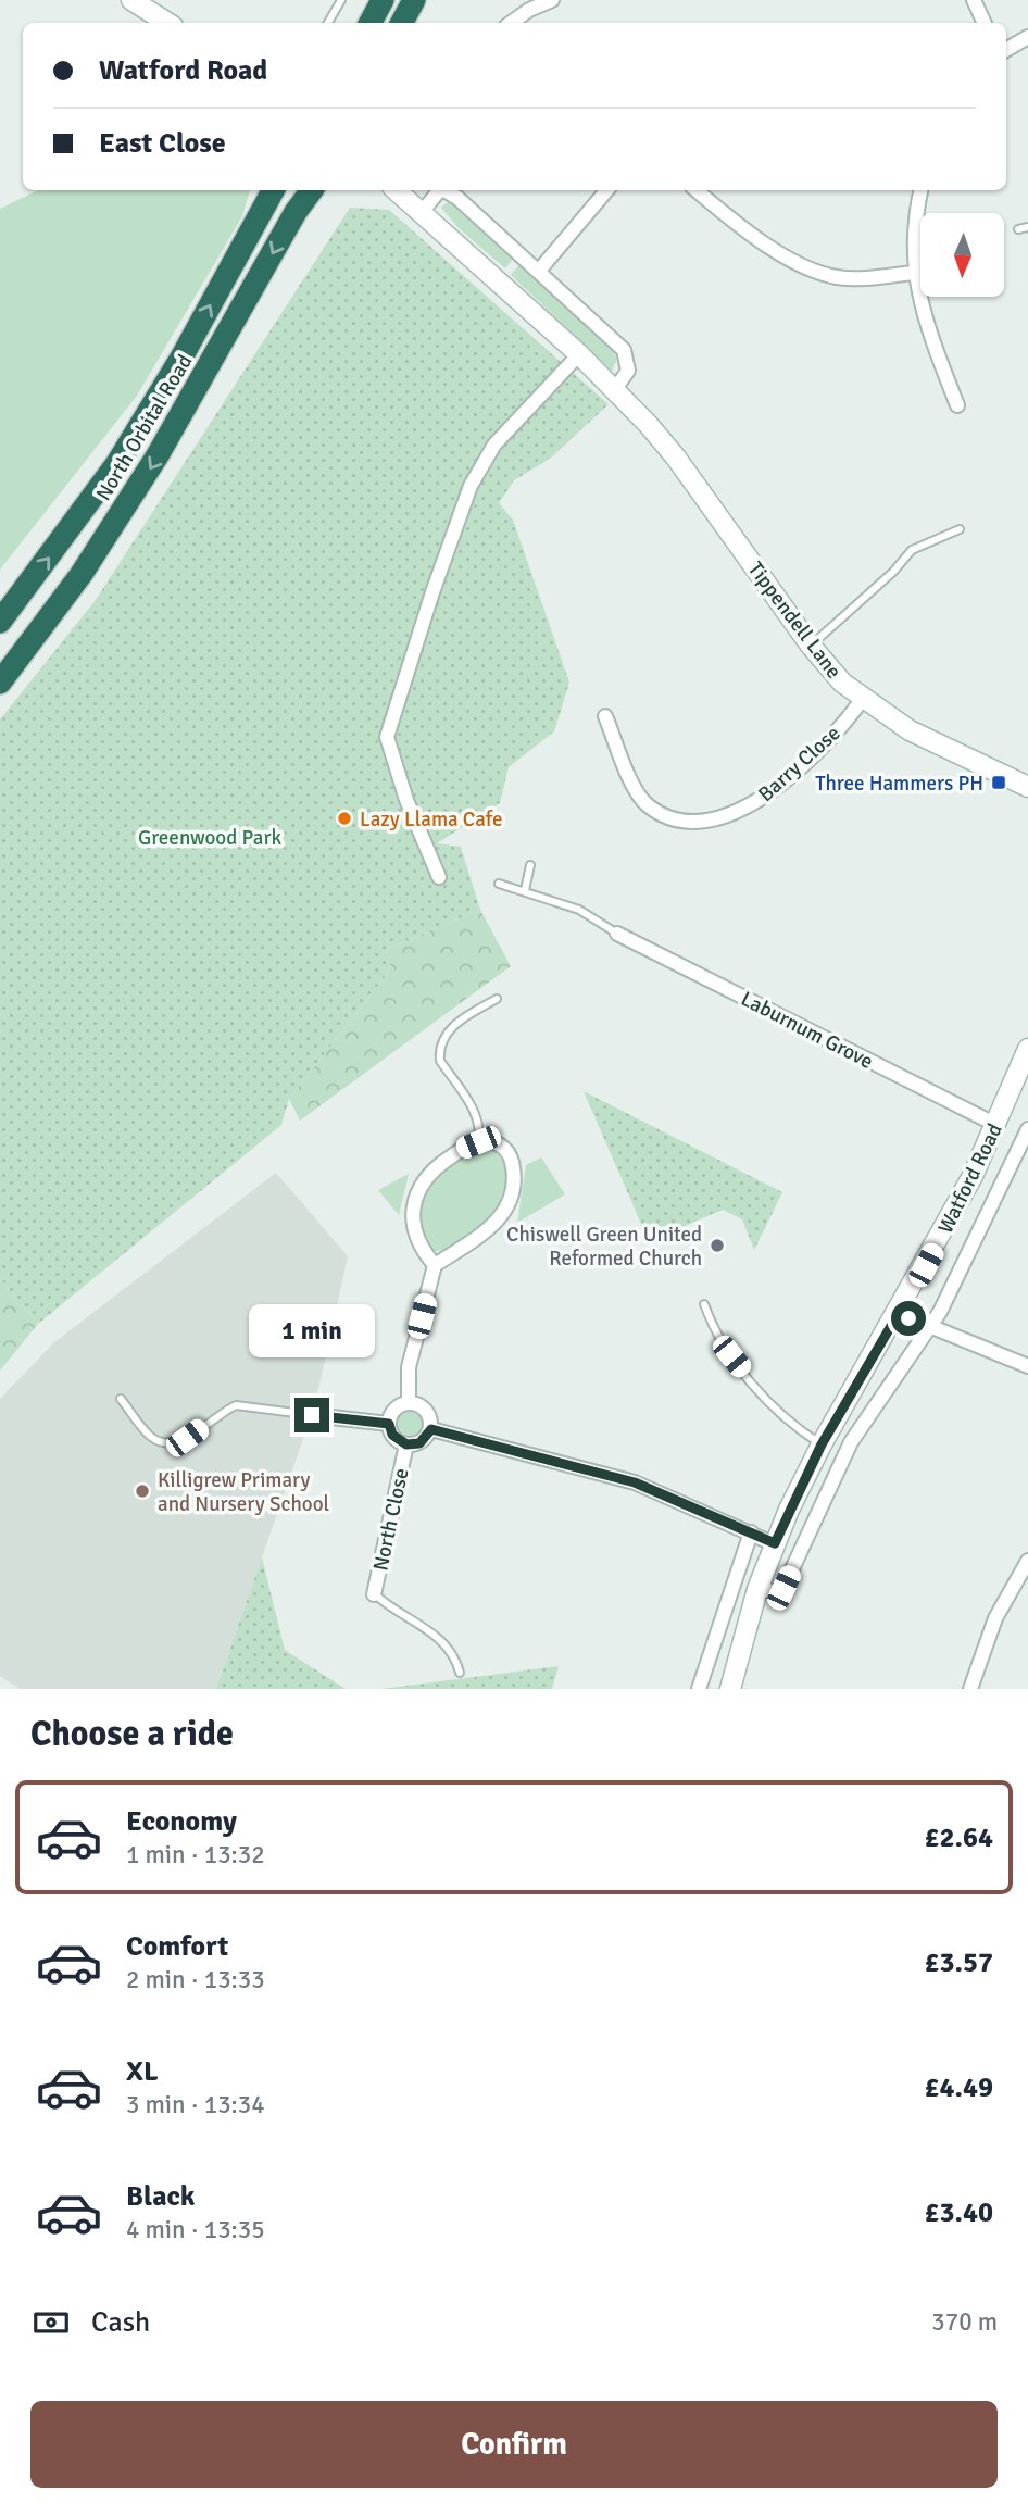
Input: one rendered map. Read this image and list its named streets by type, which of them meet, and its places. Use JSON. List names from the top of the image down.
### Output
{
  "streets": {
    "highway": ["North Orbital Road"],
    "street": [
      "Tippendell Lane",
      "Barry Close",
      "Laburnum Grove",
      "Watford Road",
      "North Close"
    ]
  },
  "crossings": [
    ["Tippendell Lane", "Barry Close"],
    ["Laburnum Grove", "Watford Road"]
  ],
  "parks": ["Greenwood Park"],
  "places": {
    "transit": ["Three Hammers PH"],
    "other": ["Lazy Llama Cafe", "Chiswell Green United Reformed Church", "Killigrew Primary and Nursery School"]
  },
  "north": "bottom",
  "page": {
    "banner": ["Watford Road", "East Close"],
    "bubble": "1 min",
    "heading": "Choose a ride",
    "list": [
      {
        "name": "Economy",
        "note": "1 min · 13:32",
        "value": "£2.64"
      },
      {
        "name": "Comfort",
        "note": "2 min · 13:33",
        "value": "£3.57"
      },
      {
        "name": "XL",
        "note": "3 min · 13:34",
        "value": "£4.49"
      },
      {
        "name": "Black",
        "note": "4 min · 13:35",
        "value": "£3.40"
      }
    ],
    "pay": ["Cash", "370 m"],
    "buttons": "Confirm"
  }
}
